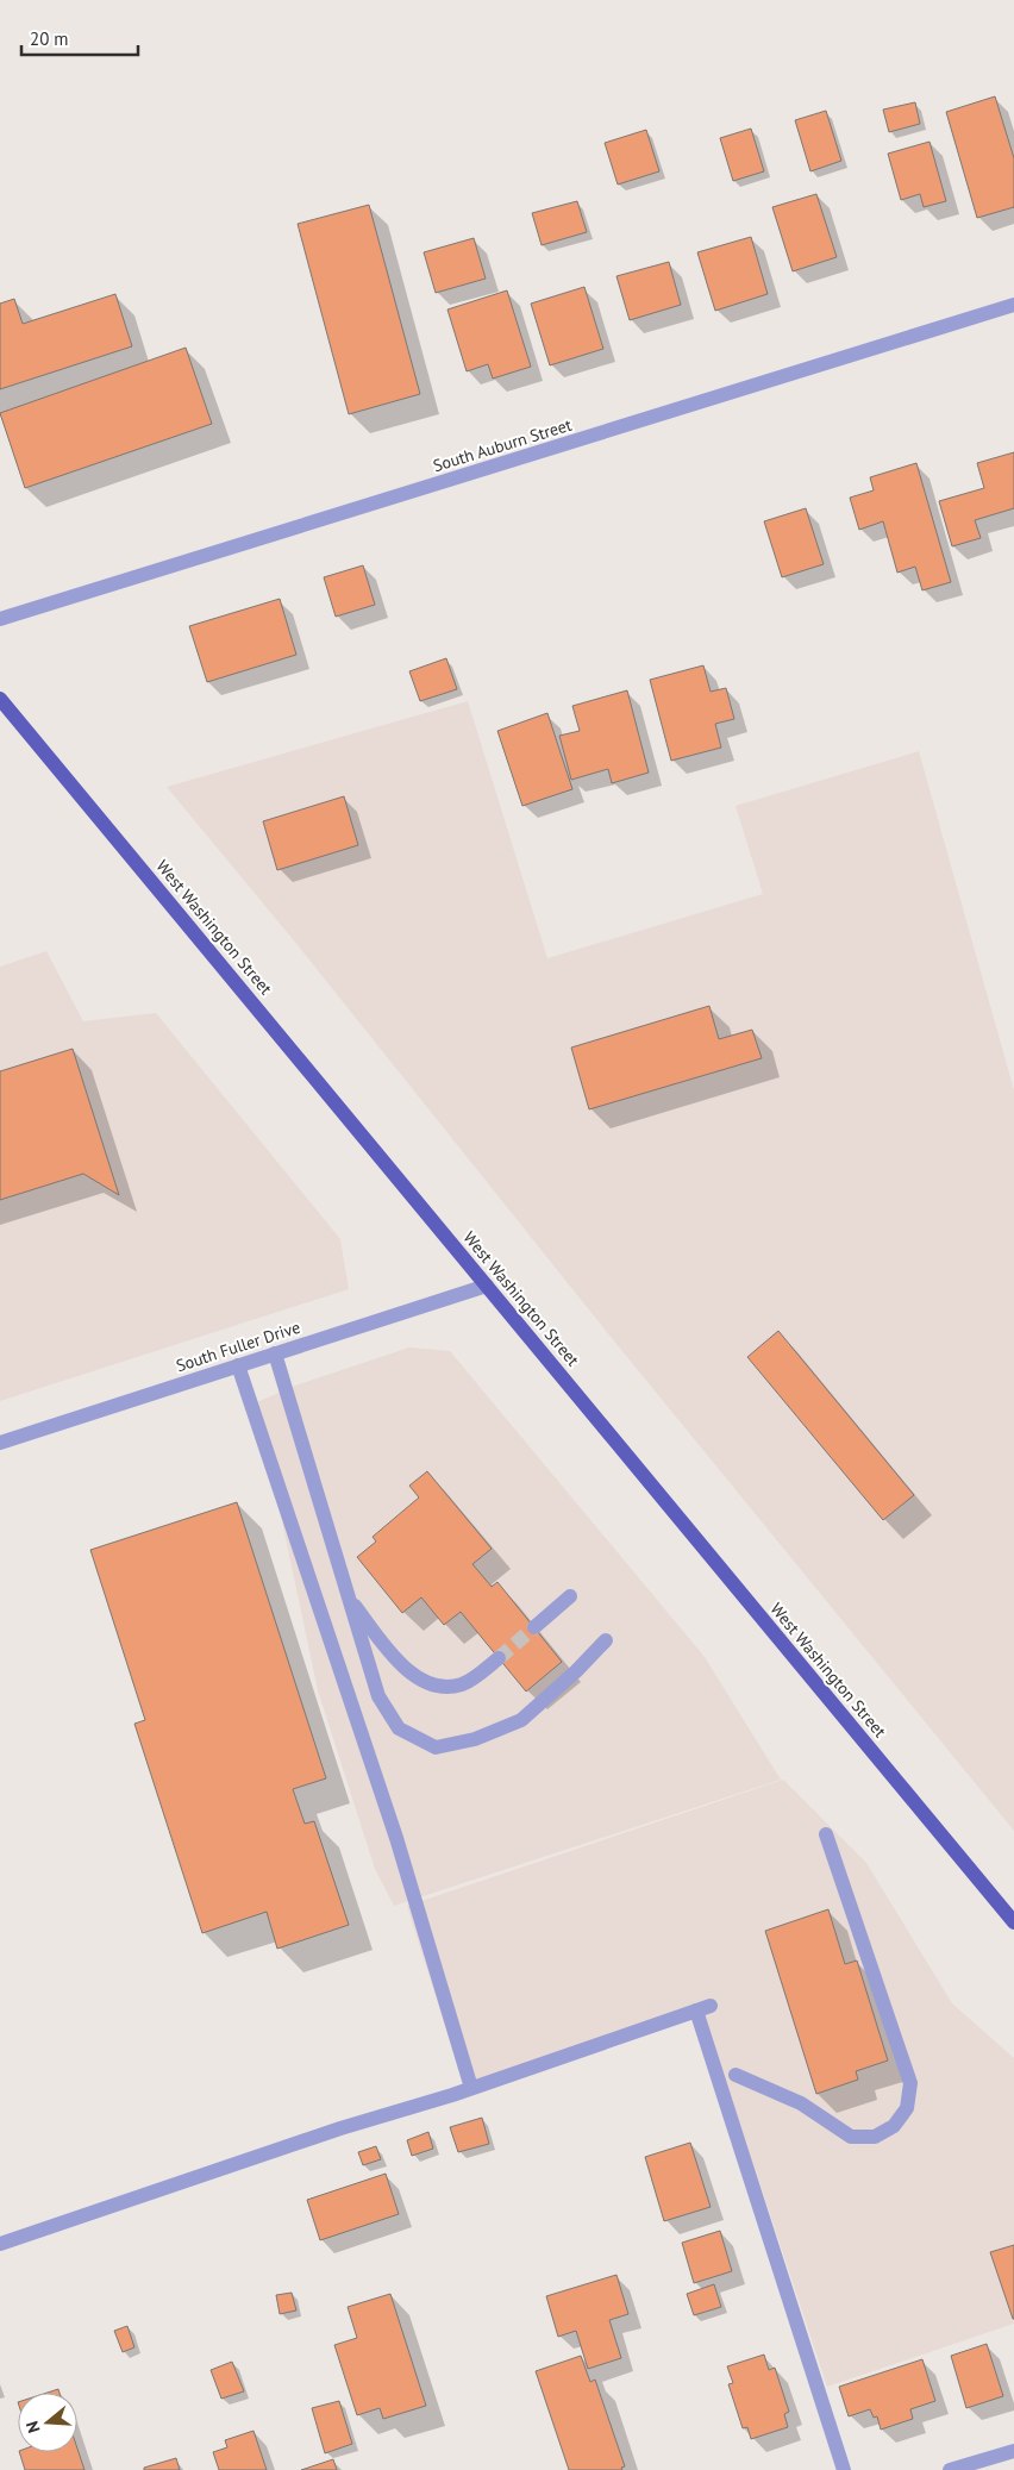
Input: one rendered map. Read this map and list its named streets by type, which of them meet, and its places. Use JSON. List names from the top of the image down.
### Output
{
  "streets": {
    "main road": ["West Washington Street"],
    "street": ["South Auburn Street", "South Fuller Drive"]
  },
  "crossings": [
    ["West Washington Street", "South Fuller Drive"]
  ],
  "scale_bar": "20 m",
  "north": "left"
}
